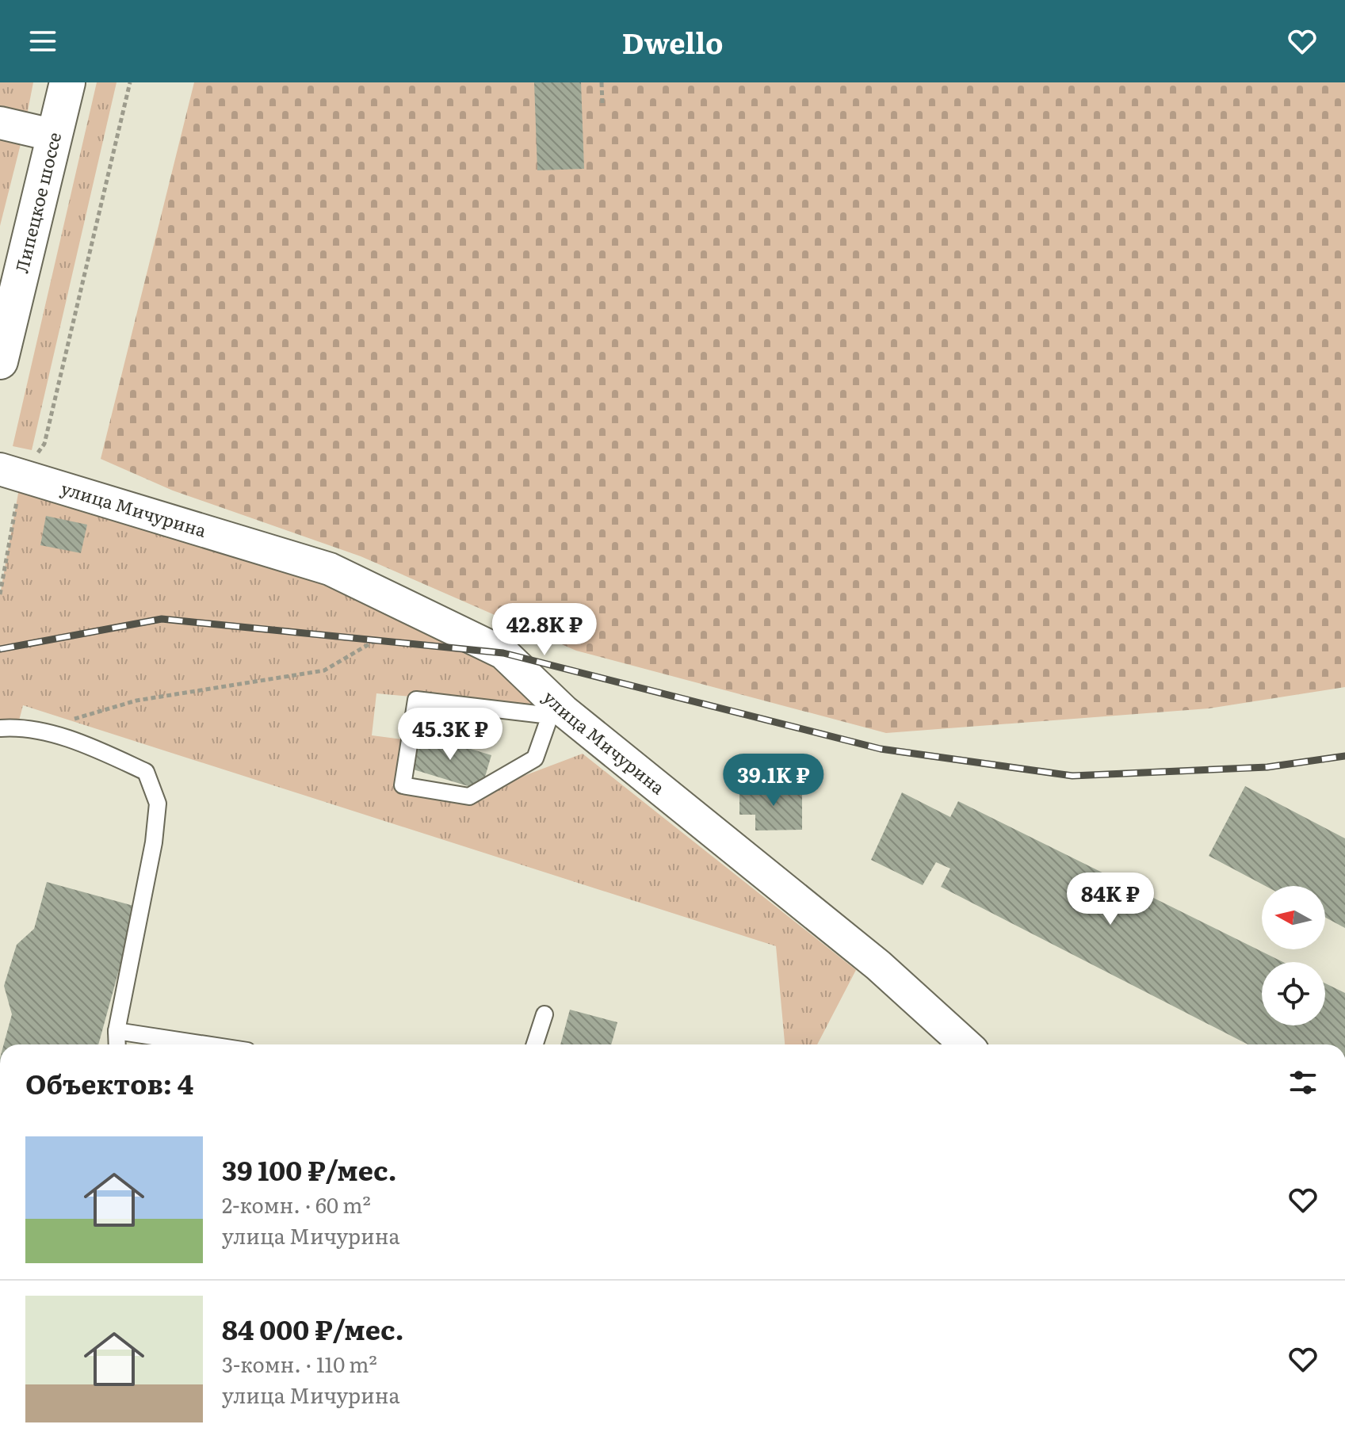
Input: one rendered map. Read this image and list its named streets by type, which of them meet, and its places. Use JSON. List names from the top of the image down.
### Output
{
  "streets": {
    "main road": ["Липецкое шоссе"],
    "street": ["улица Мичурина"]
  },
  "north": "left",
  "page": {
    "header": "Dwello",
    "price": [
      "42.8K ₽",
      "45.3K ₽",
      "39.1K ₽",
      "84K ₽"
    ],
    "heading": "Объектов: 4",
    "list": [
      {
        "name": "39 100 ₽/мес.",
        "note": "2-комн. · 60 m² · улица Мичурина"
      },
      {
        "name": "84 000 ₽/мес.",
        "note": "3-комн. · 110 m² · улица Мичурина"
      }
    ]
  }
}
